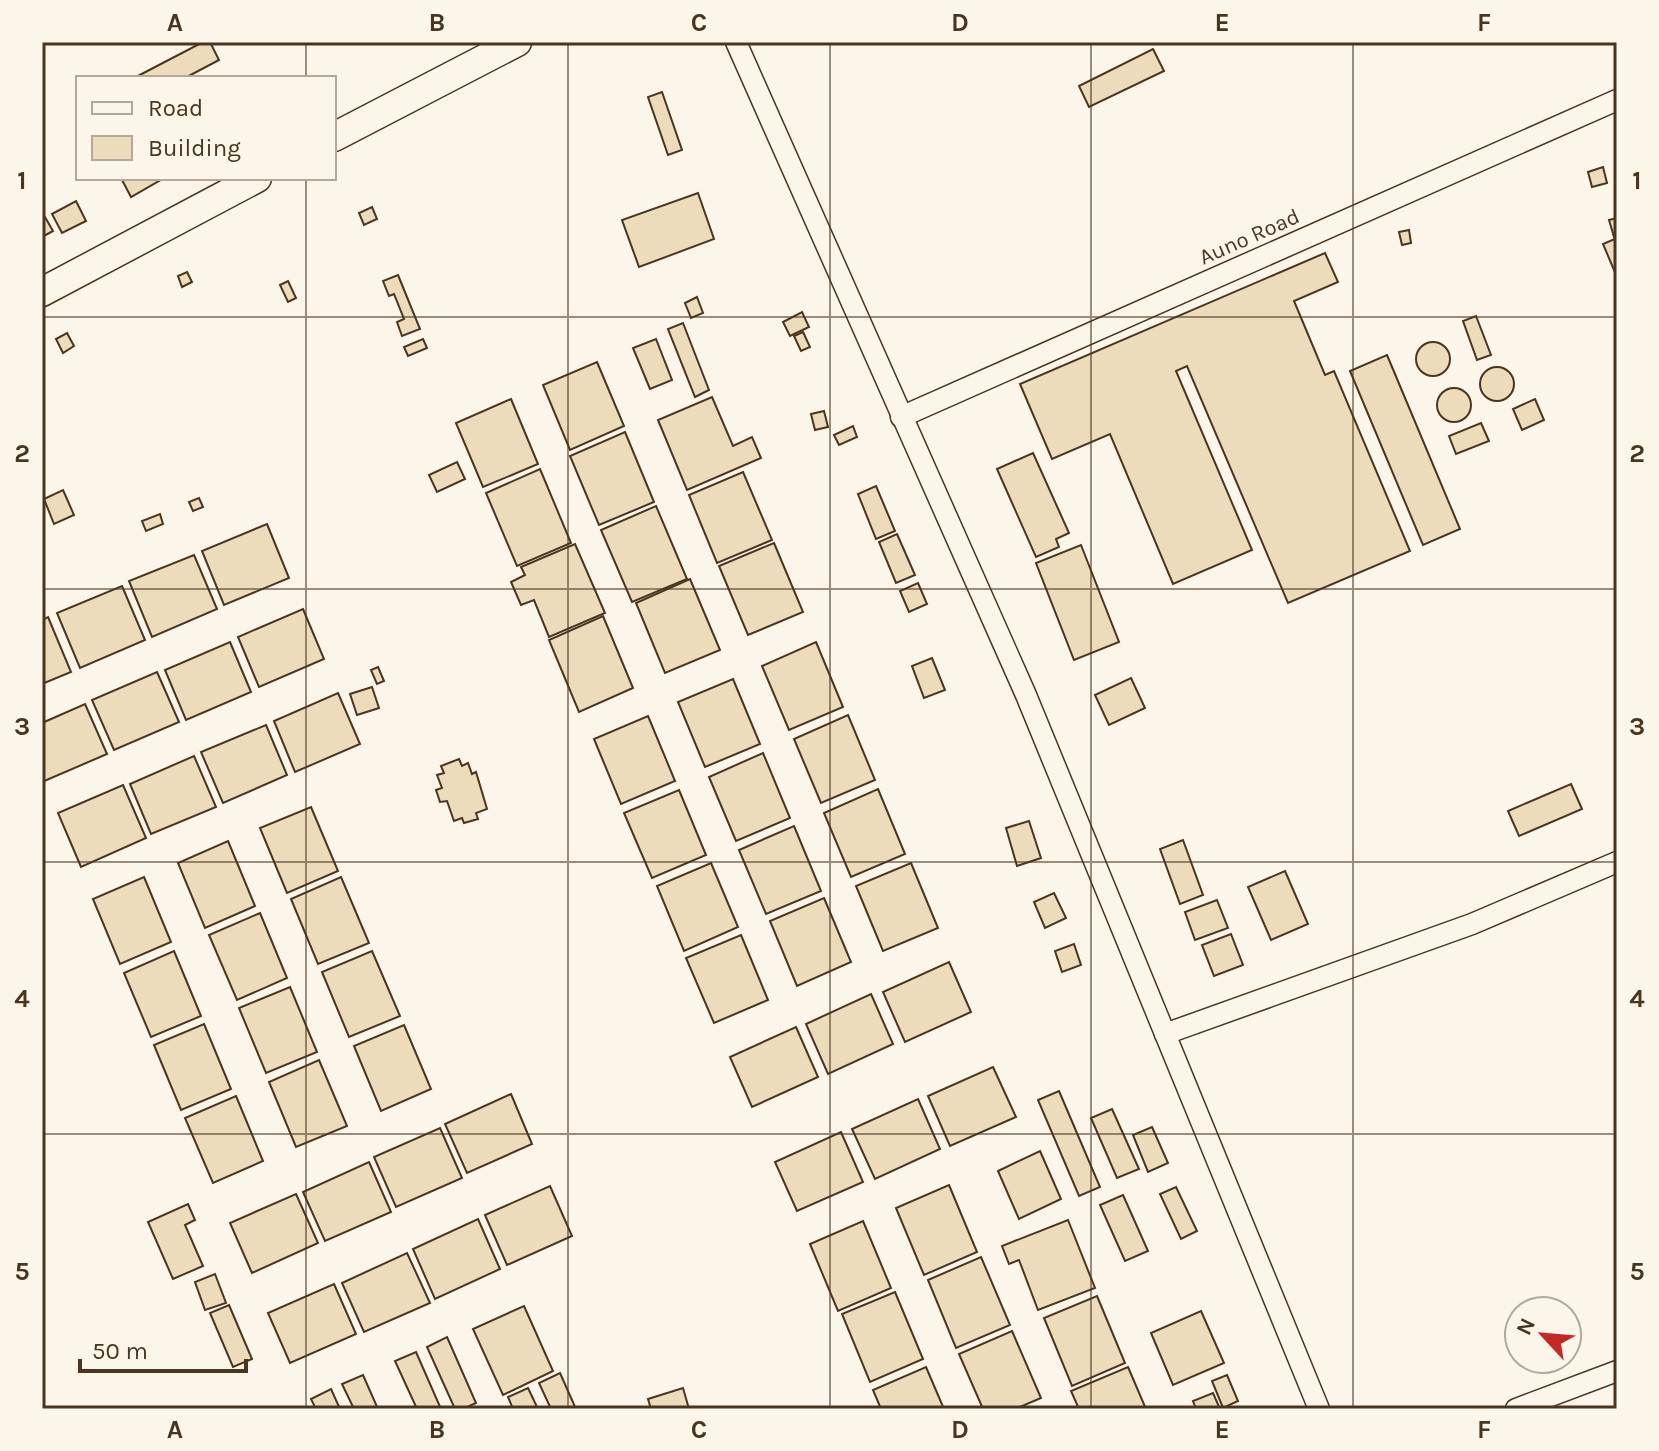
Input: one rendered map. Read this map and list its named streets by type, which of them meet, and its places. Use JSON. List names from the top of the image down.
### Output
{
  "streets": {
    "street": ["Auno Road"]
  },
  "legend": ["Road", "Building"],
  "scale_bar": "50 m",
  "north": "top left",
  "grid": {
    "columns": [
      "A",
      "B",
      "C",
      "D",
      "E",
      "F"
    ],
    "rows": [
      "1",
      "2",
      "3",
      "4",
      "5"
    ]
  }
}
